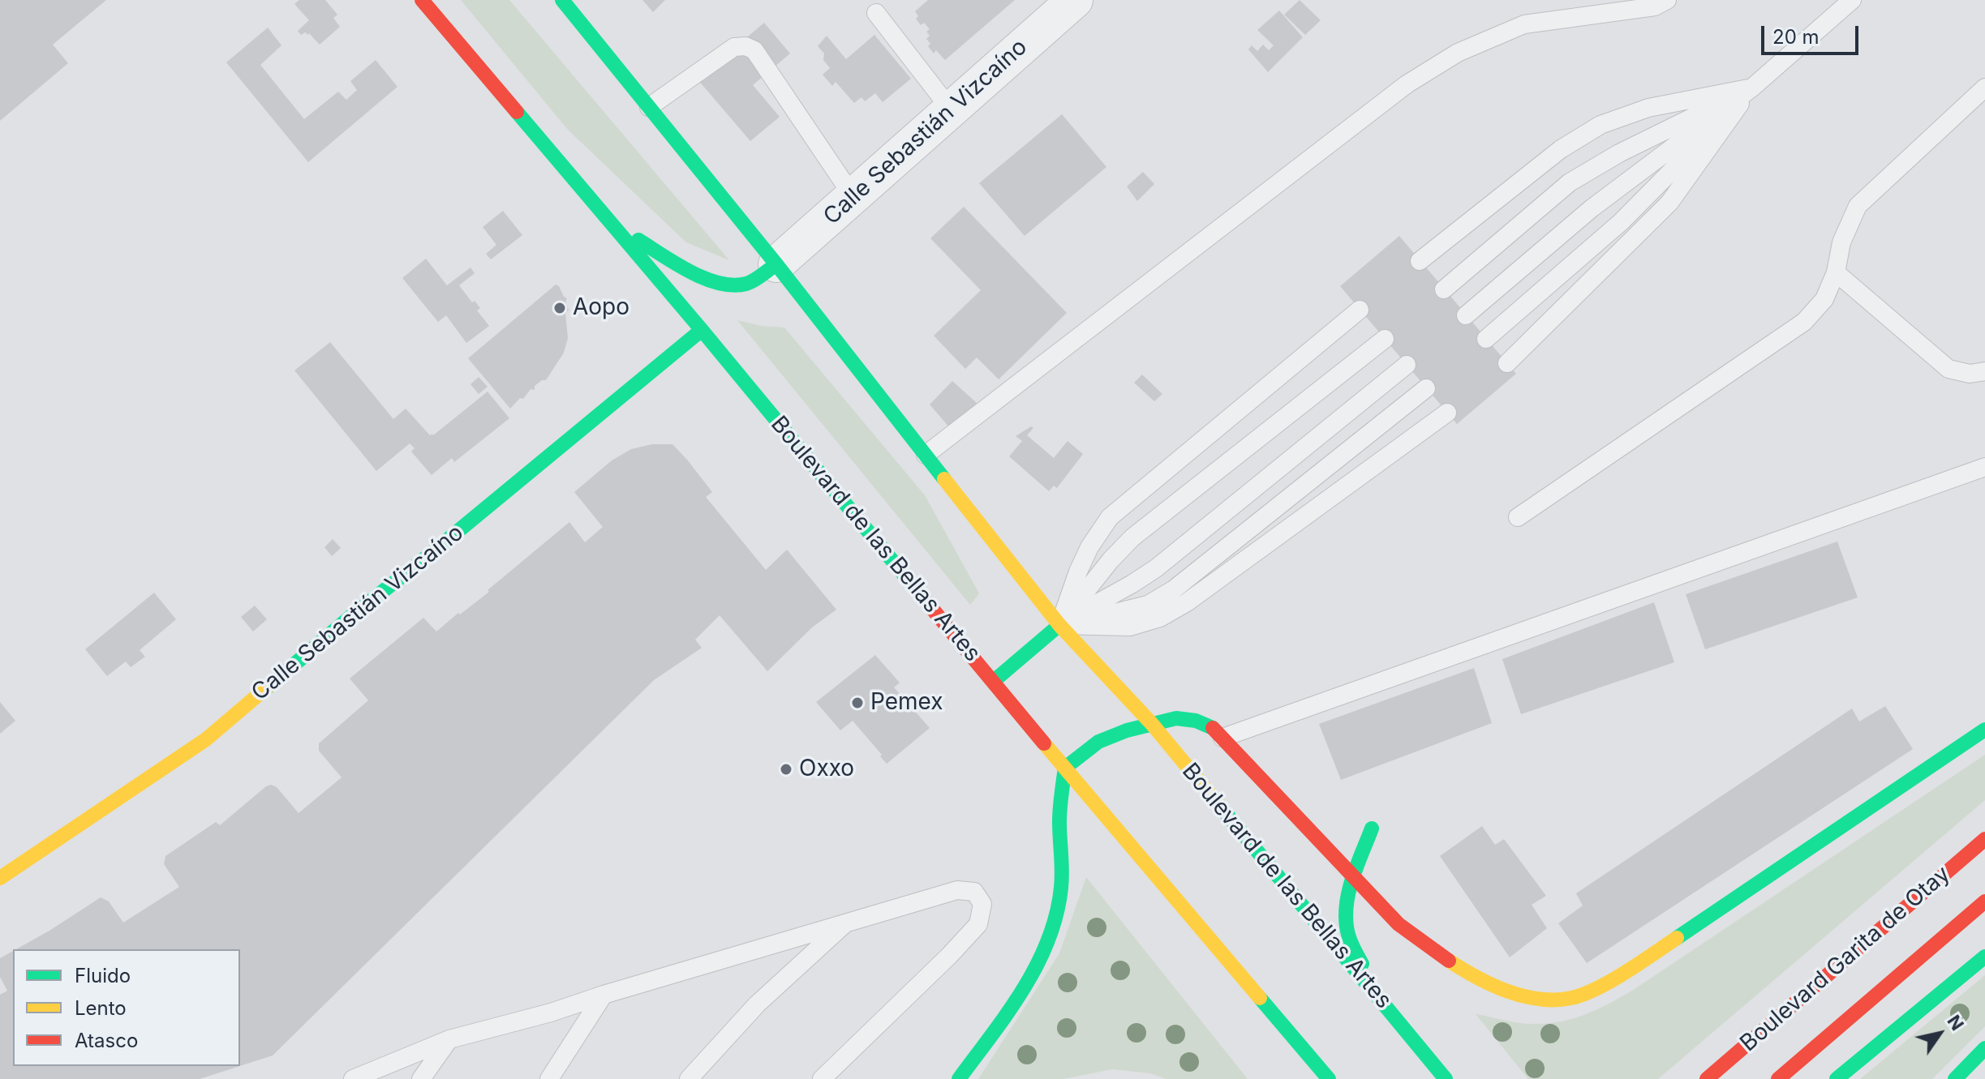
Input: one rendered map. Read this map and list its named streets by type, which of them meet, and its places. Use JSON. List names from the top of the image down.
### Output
{
  "streets": {
    "main road": ["Calle Sebastián Vizcaíno", "Boulevard de las Bellas Artes", "Boulevard Garita de Otay"]
  },
  "crossings": [
    ["Calle Sebastián Vizcaíno", "Boulevard de las Bellas Artes"]
  ],
  "places": ["Aopo", "Pemex", "Oxxo"],
  "legend": ["Fluido", "Lento", "Atasco"],
  "scale_bar": "20 m",
  "north": "top right"
}
